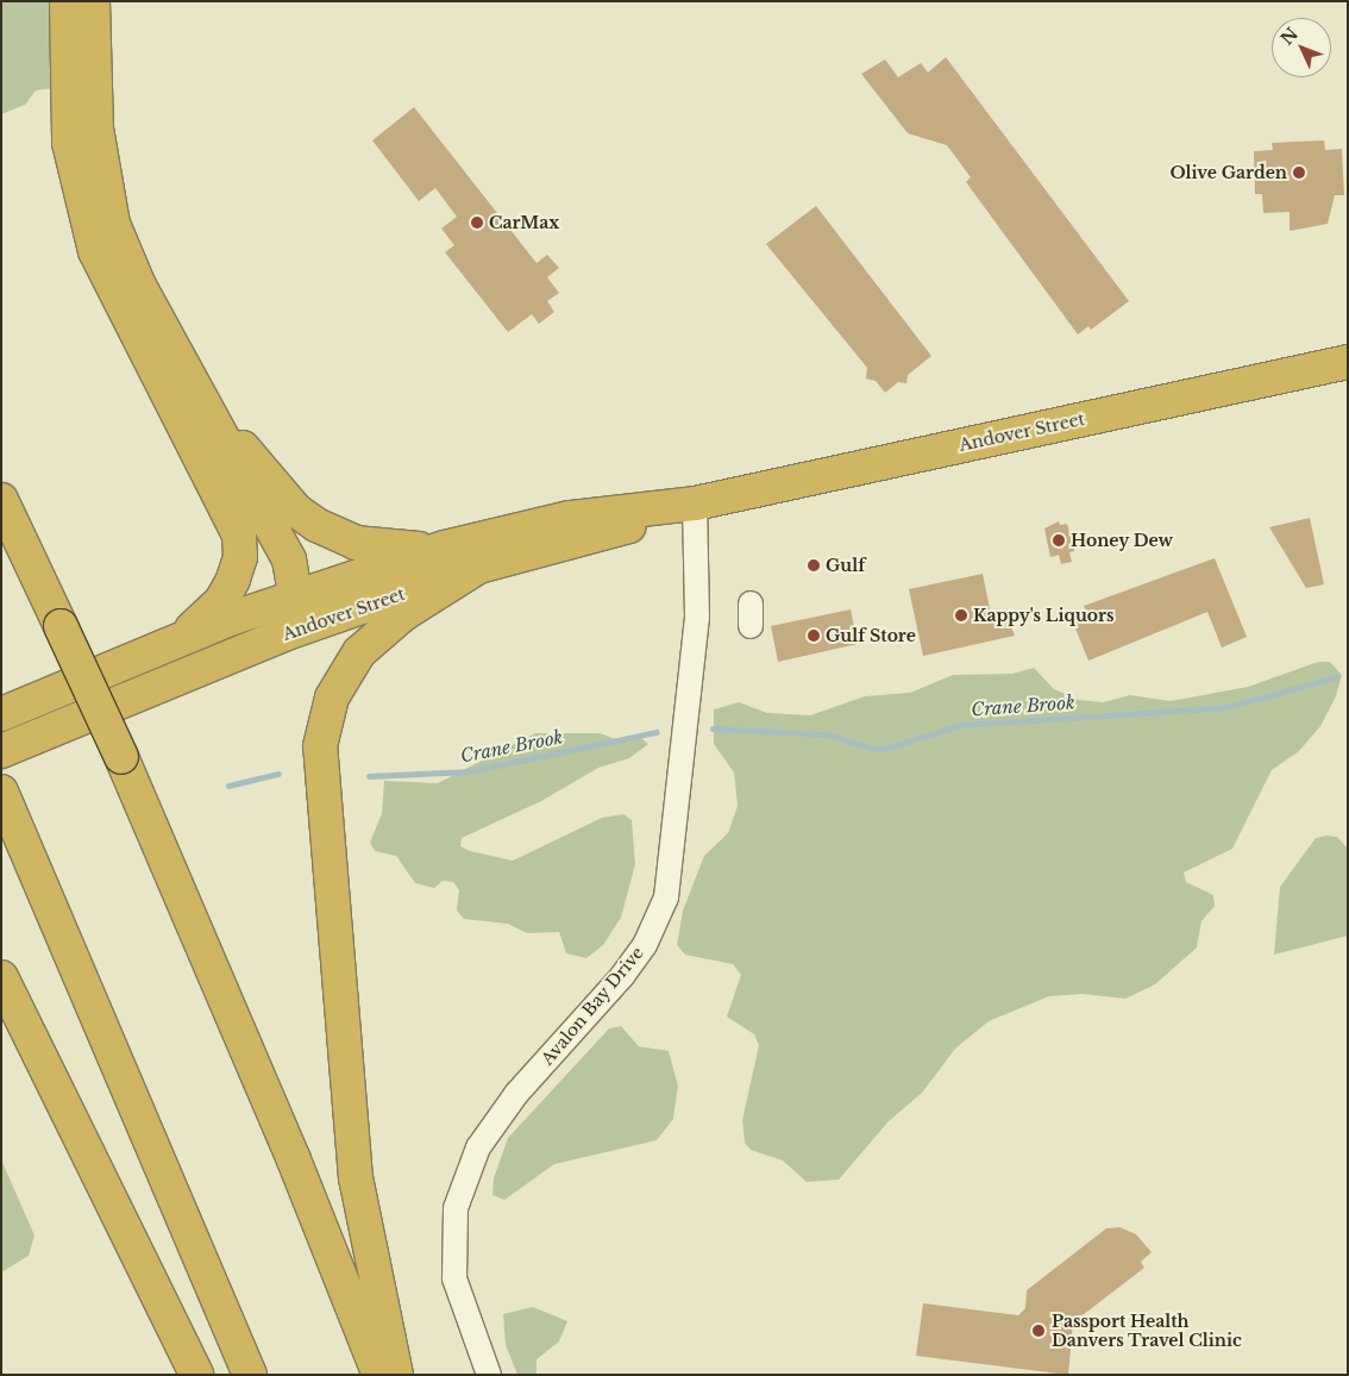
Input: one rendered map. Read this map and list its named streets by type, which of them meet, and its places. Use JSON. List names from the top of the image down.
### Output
{
  "streets": {
    "highway": ["Andover Street"],
    "street": ["Avalon Bay Drive"]
  },
  "crossings": [
    ["Andover Street", "Avalon Bay Drive"]
  ],
  "water": ["Crane Brook"],
  "places": [
    "Olive Garden",
    "CarMax",
    "Honey Dew",
    "Gulf",
    "Kappy's Liquors",
    "Gulf Store",
    "Passport Health Danvers Travel Clinic"
  ],
  "north": "top left"
}
